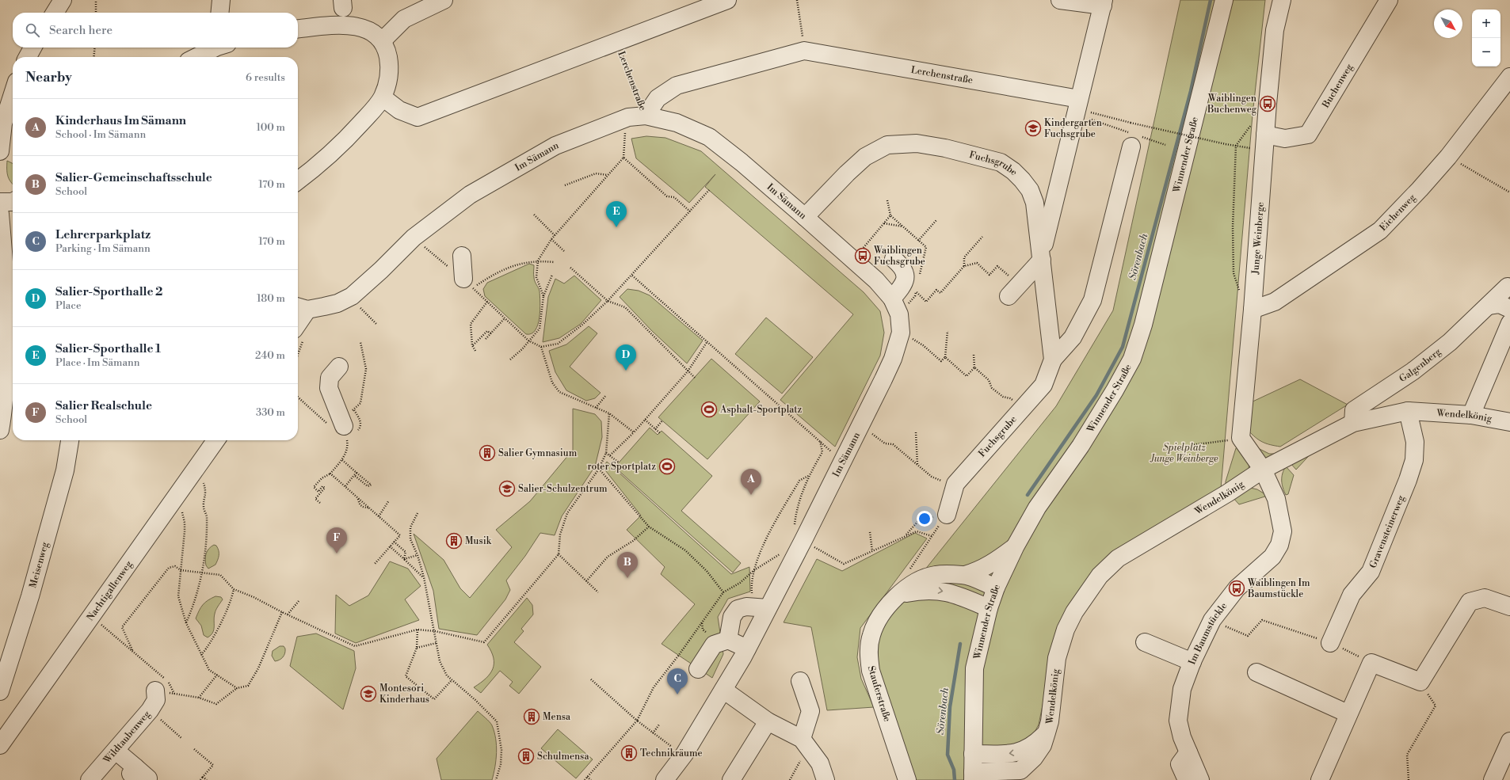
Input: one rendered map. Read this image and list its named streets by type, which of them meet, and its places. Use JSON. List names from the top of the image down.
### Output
{
  "streets": {
    "street": [
      "Lerchenstraße",
      "Buchenweg",
      "Winnender Straße",
      "Im Sämann",
      "Fuchsgrube",
      "Eichenweg",
      "Junge Weinberge",
      "Galgenberg",
      "Wendelkönig",
      "Gravensteinerweg",
      "Meisenweg",
      "Nachtigallenweg",
      "Im Baumstückle",
      "Stauferstraße",
      "Wildtaubenweg"
    ]
  },
  "crossings": [
    ["Lerchenstraße", "Im Sämann"],
    ["Buchenweg", "Junge Weinberge"],
    ["Winnender Straße", "Wendelkönig"],
    ["Winnender Straße", "Stauferstraße"],
    ["Im Sämann", "Fuchsgrube"],
    ["Eichenweg", "Junge Weinberge"],
    ["Junge Weinberge", "Wendelkönig"],
    ["Junge Weinberge", "Im Baumstückle"],
    ["Galgenberg", "Wendelkönig"],
    ["Wendelkönig", "Gravensteinerweg"],
    ["Wendelkönig", "Im Baumstückle"]
  ],
  "water": ["Sörenbach"],
  "parks": ["Spielplatz Junge Weinberge"],
  "places": {
    "bus stop": ["Waiblingen Buchenweg", "Waiblingen Fuchsgrube", "Waiblingen Im Baumstückle"],
    "school or university": ["Kindergarten Fuchsgrube", "Salier-Schulzentrum", "Montesori Kinderhaus"],
    "sports": ["Asphalt-Sportplatz", "roter Sportplatz"],
    "building": [
      "Salier Gymnasium",
      "Musik",
      "Mensa",
      "Technikräume",
      "Schulmensa"
    ]
  },
  "north": "bottom right",
  "page": {
    "map_buttons": ["+", "−"],
    "search": "Search here",
    "heading": ["Nearby", "6 results"],
    "list": [
      {
        "mark": "A",
        "name": "Kinderhaus Im Sämann",
        "note": "School · Im Sämann",
        "value": "100 m"
      },
      {
        "mark": "B",
        "name": "Salier-Gemeinschaftsschule",
        "note": "School",
        "value": "170 m"
      },
      {
        "mark": "C",
        "name": "Lehrerparkplatz",
        "note": "Parking · Im Sämann",
        "value": "170 m"
      },
      {
        "mark": "D",
        "name": "Salier-Sporthalle 2",
        "note": "Place",
        "value": "180 m"
      },
      {
        "mark": "E",
        "name": "Salier-Sporthalle 1",
        "note": "Place · Im Sämann",
        "value": "240 m"
      },
      {
        "mark": "F",
        "name": "Salier Realschule",
        "note": "School",
        "value": "330 m"
      }
    ],
    "pins": [
      "E",
      "D",
      "A",
      "F",
      "B",
      "C"
    ]
  }
}
